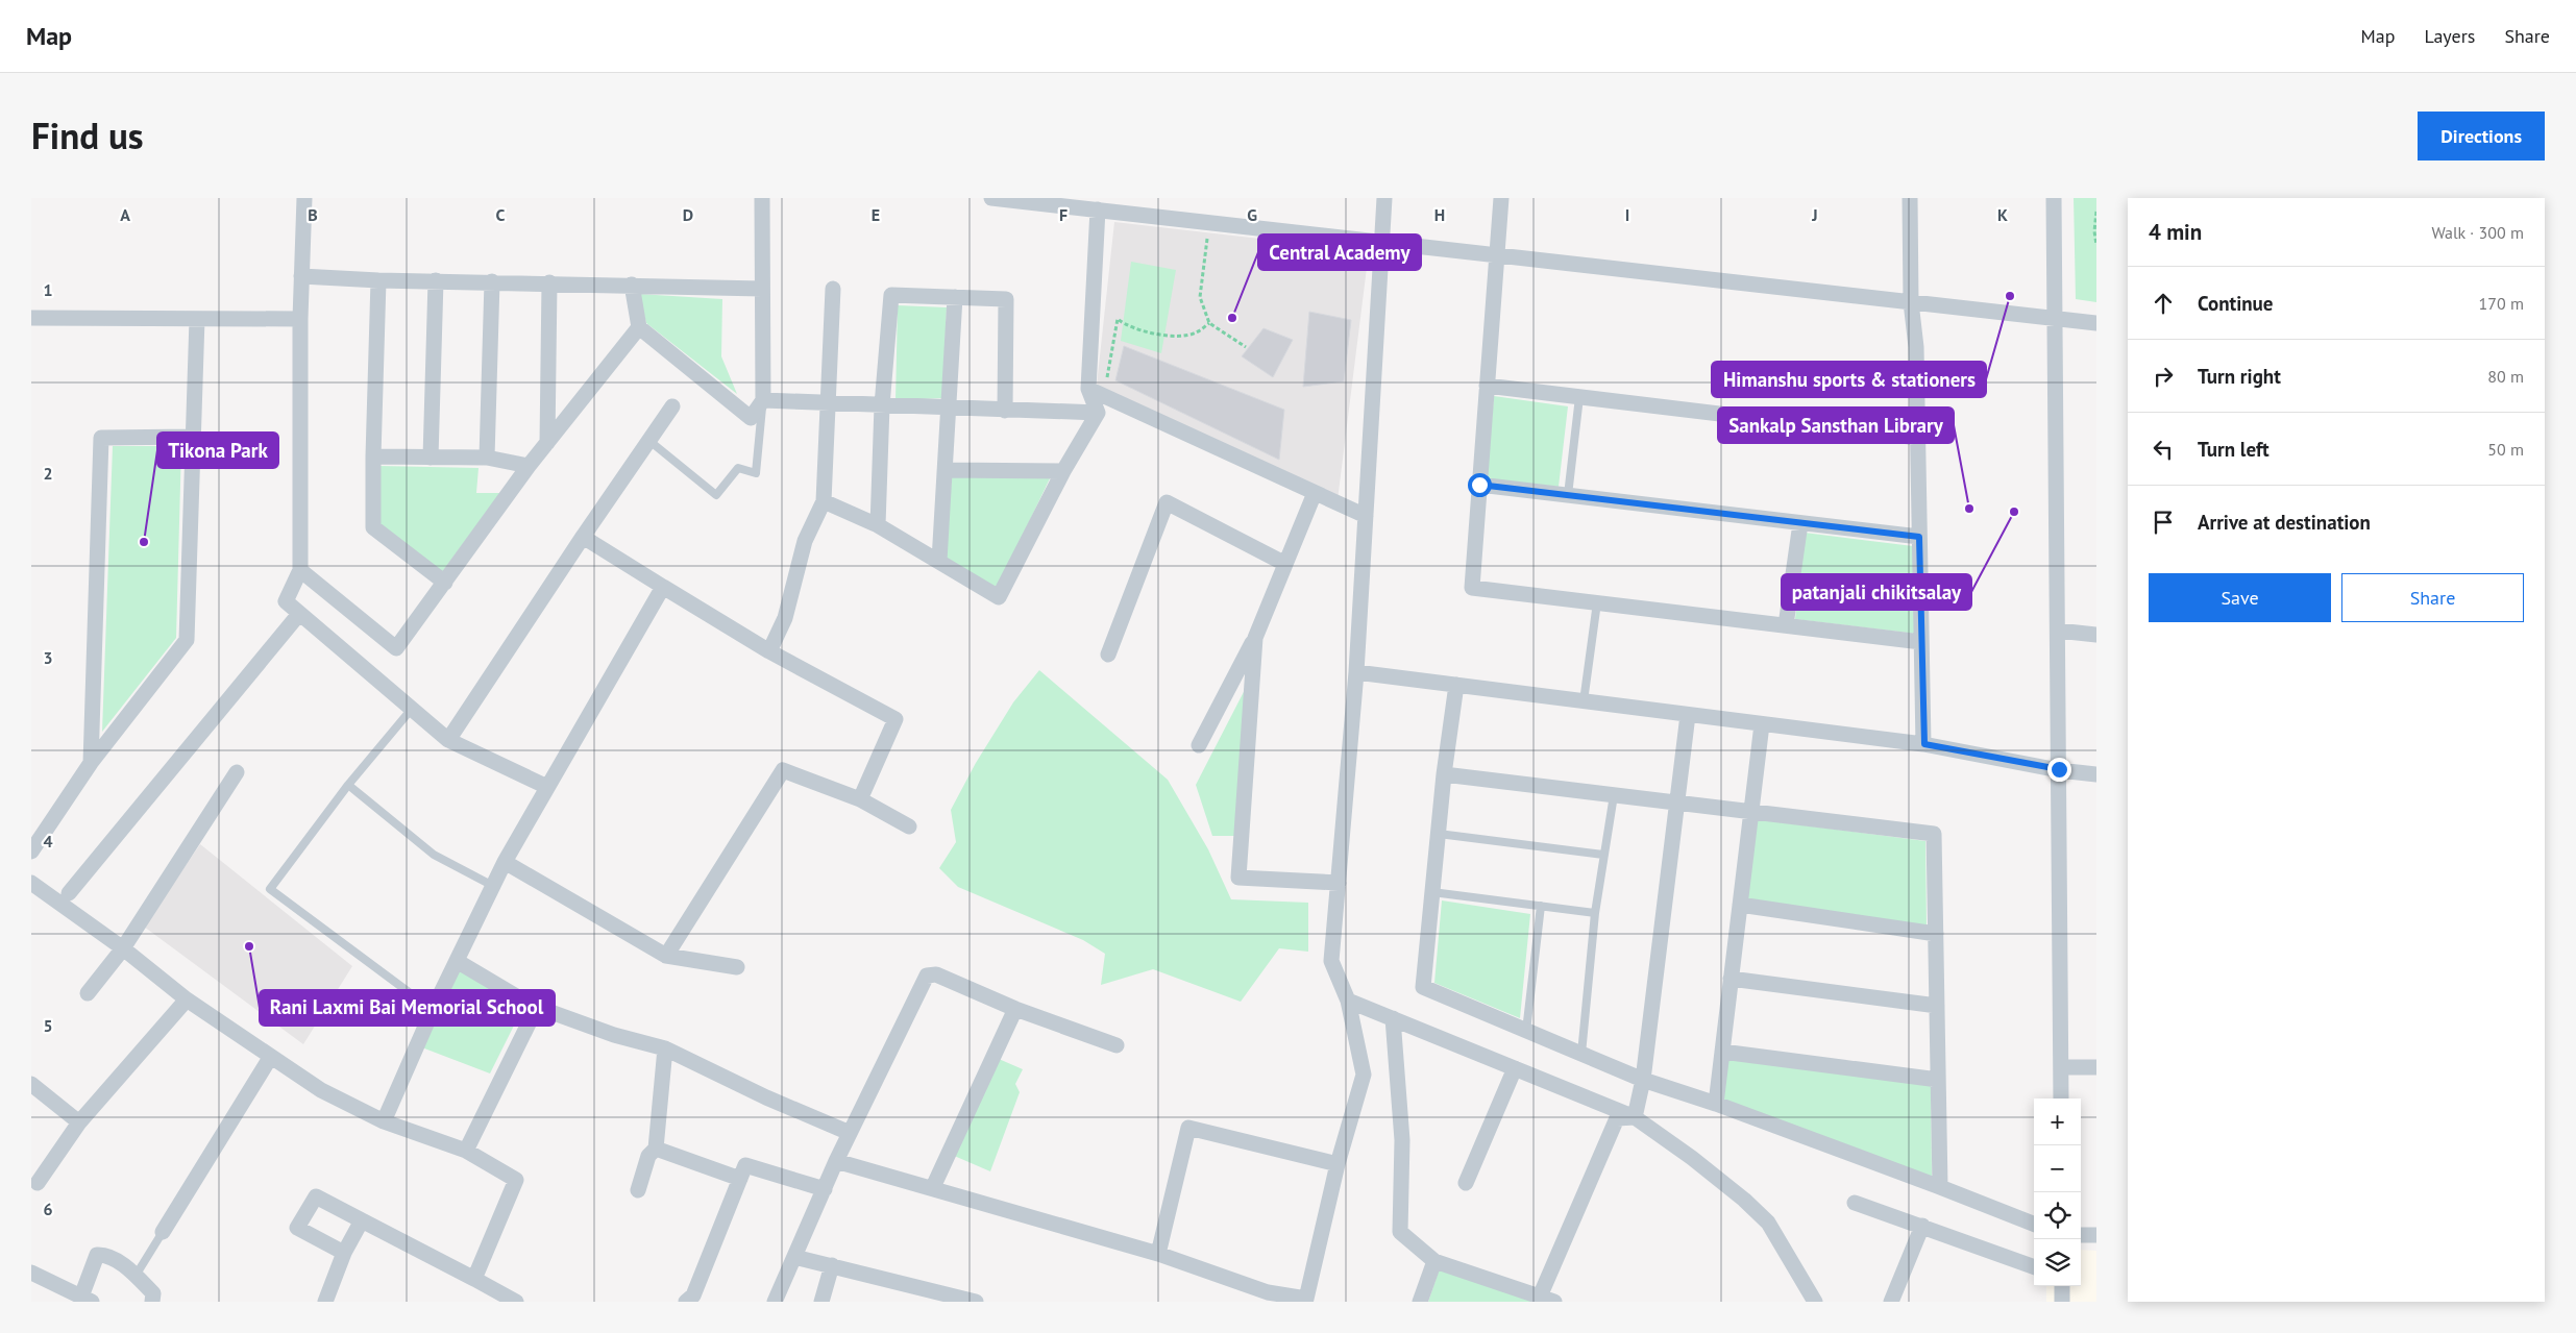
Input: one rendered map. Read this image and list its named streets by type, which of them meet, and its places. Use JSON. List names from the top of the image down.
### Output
{
  "places": [
    "Himanshu sports & stationers",
    "Central Academy",
    "Sankalp Sansthan Library",
    "patanjali chikitsalay",
    "Tikona Park",
    "Rani Laxmi Bai Memorial School"
  ],
  "page": {
    "header": "Map",
    "nav": ["Map", "Layers", "Share"],
    "title": "Find us",
    "buttons": [
      "Directions",
      ["Save", "Share"]
    ],
    "heading": ["4 min", "Walk · 300 m"],
    "list": [
      ["Continue", "170 m"],
      ["Turn right", "80 m"],
      ["Turn left", "50 m"],
      "Arrive at destination"
    ],
    "map_buttons": ["+", "−"]
  },
  "grid": {
    "columns": [
      "A",
      "B",
      "C",
      "D",
      "E",
      "F",
      "G",
      "H",
      "I",
      "J",
      "K"
    ],
    "rows": [
      "1",
      "2",
      "3",
      "4",
      "5",
      "6"
    ]
  }
}
